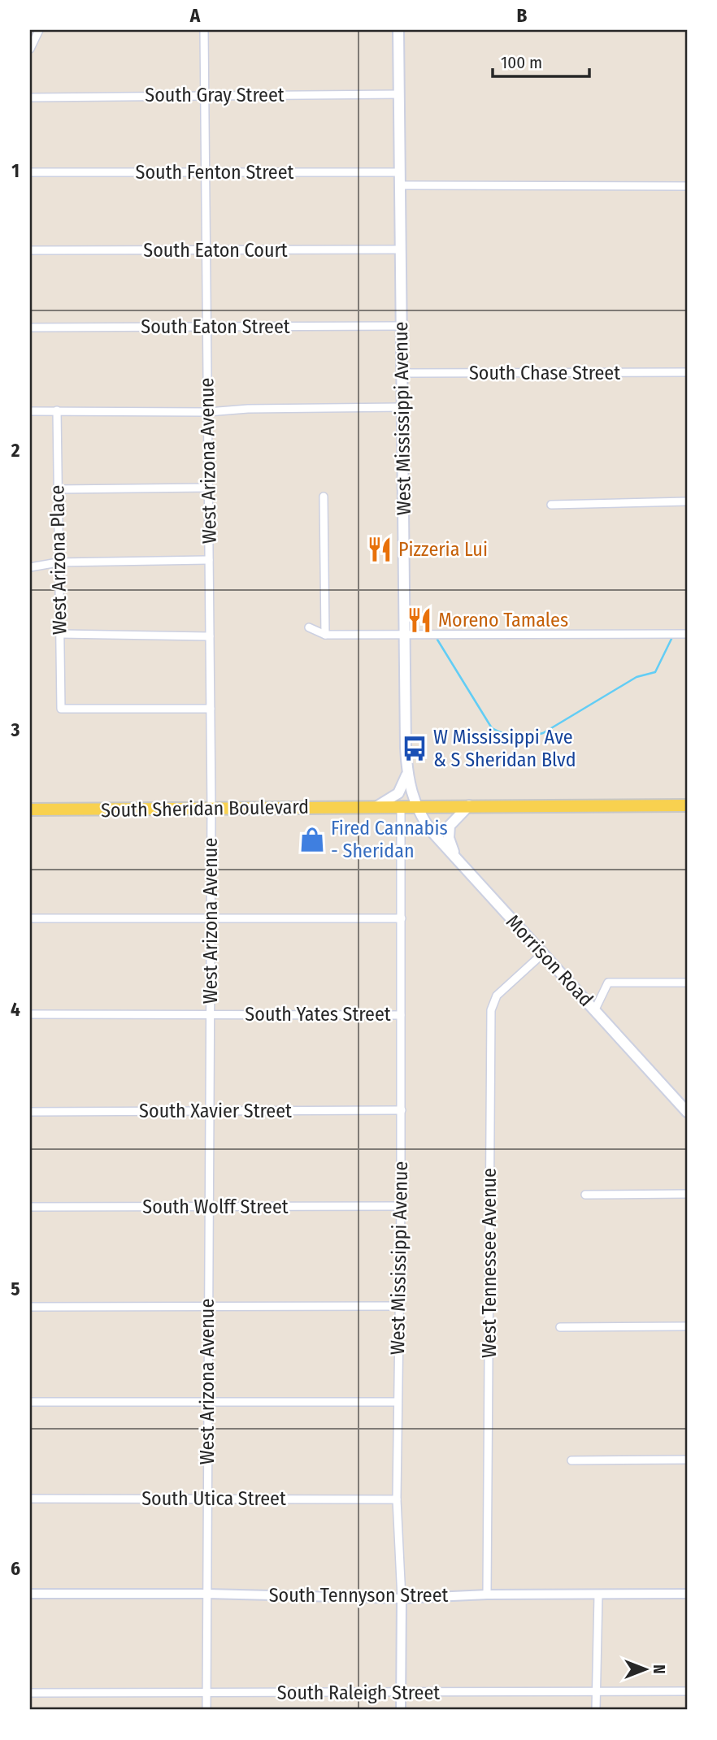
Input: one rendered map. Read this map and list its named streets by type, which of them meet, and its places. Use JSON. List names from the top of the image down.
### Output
{
  "streets": {
    "main road": ["West Mississippi Avenue", "South Sheridan Boulevard", "Morrison Road"],
    "street": [
      "South Gray Street",
      "South Fenton Street",
      "South Eaton Court",
      "South Eaton Street",
      "South Chase Street",
      "West Arizona Avenue",
      "West Arizona Place",
      "South Yates Street",
      "South Xavier Street",
      "South Wolff Street",
      "West Tennessee Avenue",
      "South Utica Street",
      "South Tennyson Street",
      "South Raleigh Street"
    ]
  },
  "crossings": [
    ["South Gray Street", "West Mississippi Avenue"],
    ["South Gray Street", "West Arizona Avenue"],
    ["South Fenton Street", "West Mississippi Avenue"],
    ["South Fenton Street", "West Arizona Avenue"],
    ["South Eaton Court", "West Mississippi Avenue"],
    ["South Eaton Court", "West Arizona Avenue"],
    ["South Eaton Street", "West Mississippi Avenue"],
    ["South Eaton Street", "West Arizona Avenue"],
    ["South Chase Street", "West Mississippi Avenue"],
    ["West Mississippi Avenue", "South Sheridan Boulevard"],
    ["West Mississippi Avenue", "Morrison Road"],
    ["West Mississippi Avenue", "South Yates Street"],
    ["West Mississippi Avenue", "South Xavier Street"],
    ["West Mississippi Avenue", "South Wolff Street"],
    ["West Mississippi Avenue", "South Utica Street"],
    ["West Mississippi Avenue", "South Tennyson Street"],
    ["West Mississippi Avenue", "South Raleigh Street"],
    ["West Arizona Avenue", "West Arizona Place"],
    ["West Arizona Avenue", "South Sheridan Boulevard"],
    ["West Arizona Avenue", "South Yates Street"],
    ["West Arizona Avenue", "South Xavier Street"],
    ["West Arizona Avenue", "South Wolff Street"],
    ["West Arizona Avenue", "South Utica Street"],
    ["West Arizona Avenue", "South Tennyson Street"],
    ["West Arizona Avenue", "South Raleigh Street"],
    ["South Sheridan Boulevard", "Morrison Road"],
    ["Morrison Road", "West Tennessee Avenue"],
    ["West Tennessee Avenue", "South Tennyson Street"]
  ],
  "places": {
    "restaurant": ["Pizzeria Lui", "Moreno Tamales"],
    "bus stop": ["W Mississippi Ave & S Sheridan Blvd"],
    "shop": ["Fired Cannabis - Sheridan"]
  },
  "scale_bar": "100 m",
  "north": "right",
  "grid": {
    "columns": ["A", "B"],
    "rows": [
      "1",
      "2",
      "3",
      "4",
      "5",
      "6"
    ]
  }
}
